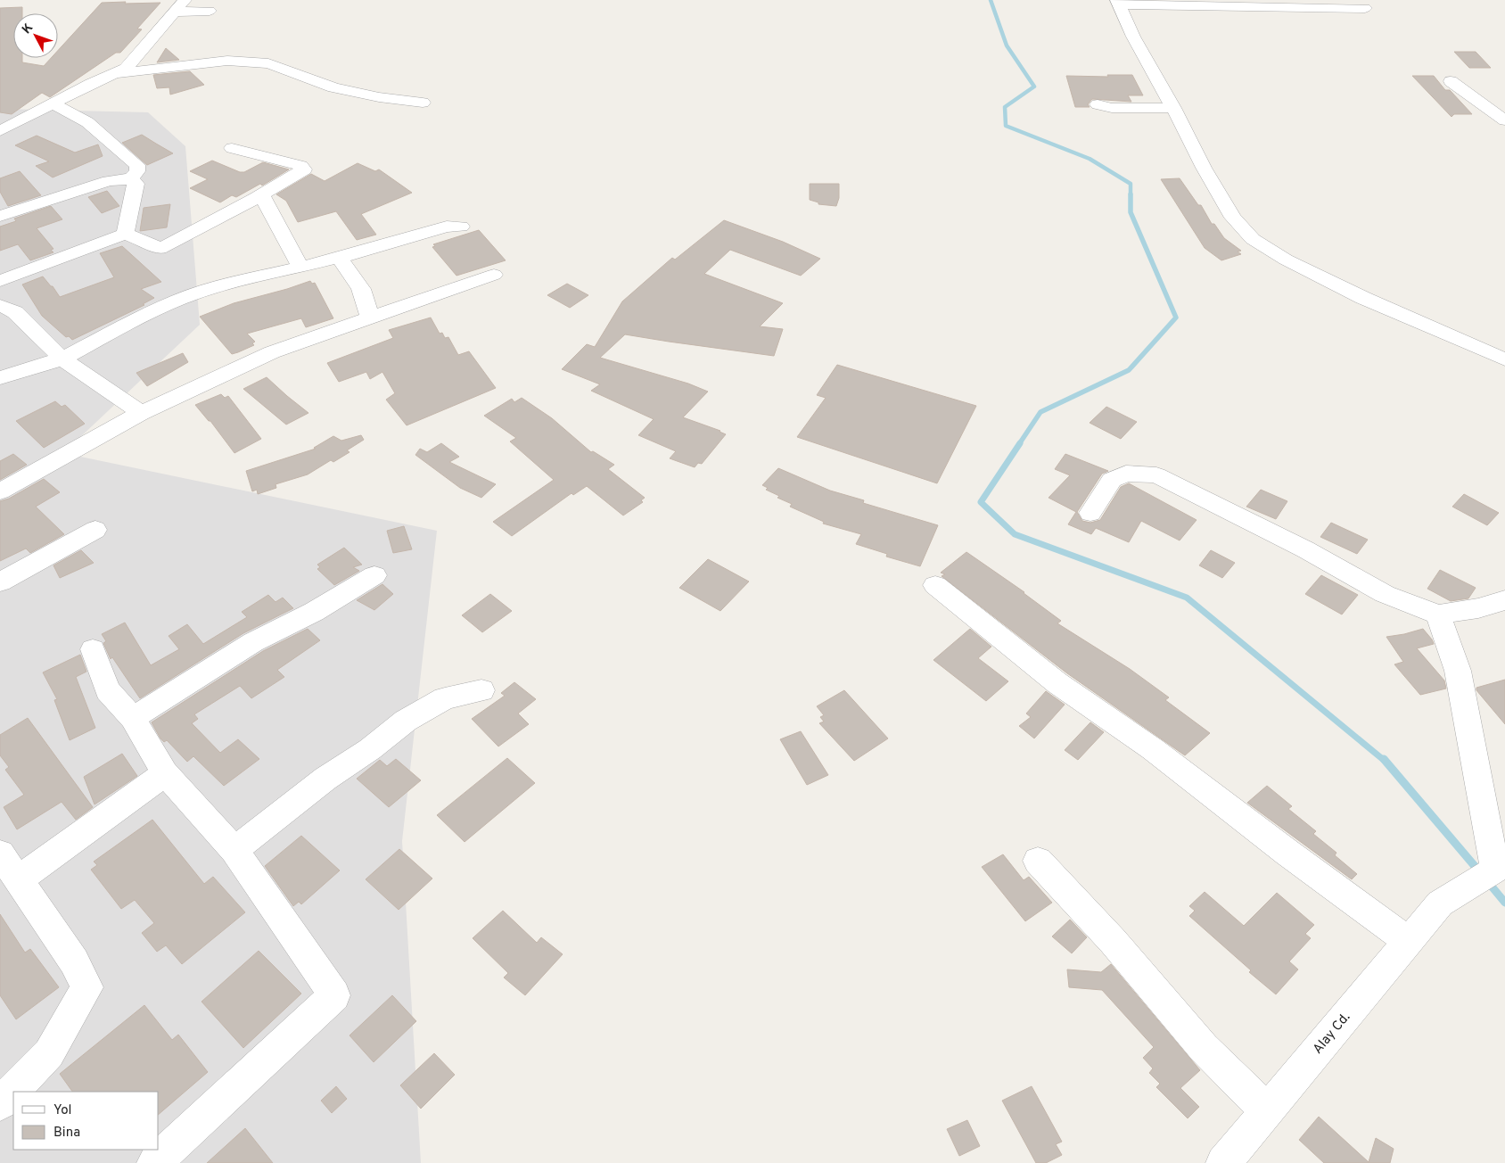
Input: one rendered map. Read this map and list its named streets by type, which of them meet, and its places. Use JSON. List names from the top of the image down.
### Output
{
  "streets": {
    "street": ["Alay Cd."]
  },
  "legend": ["Yol", "Bina"],
  "north": "top left"
}
